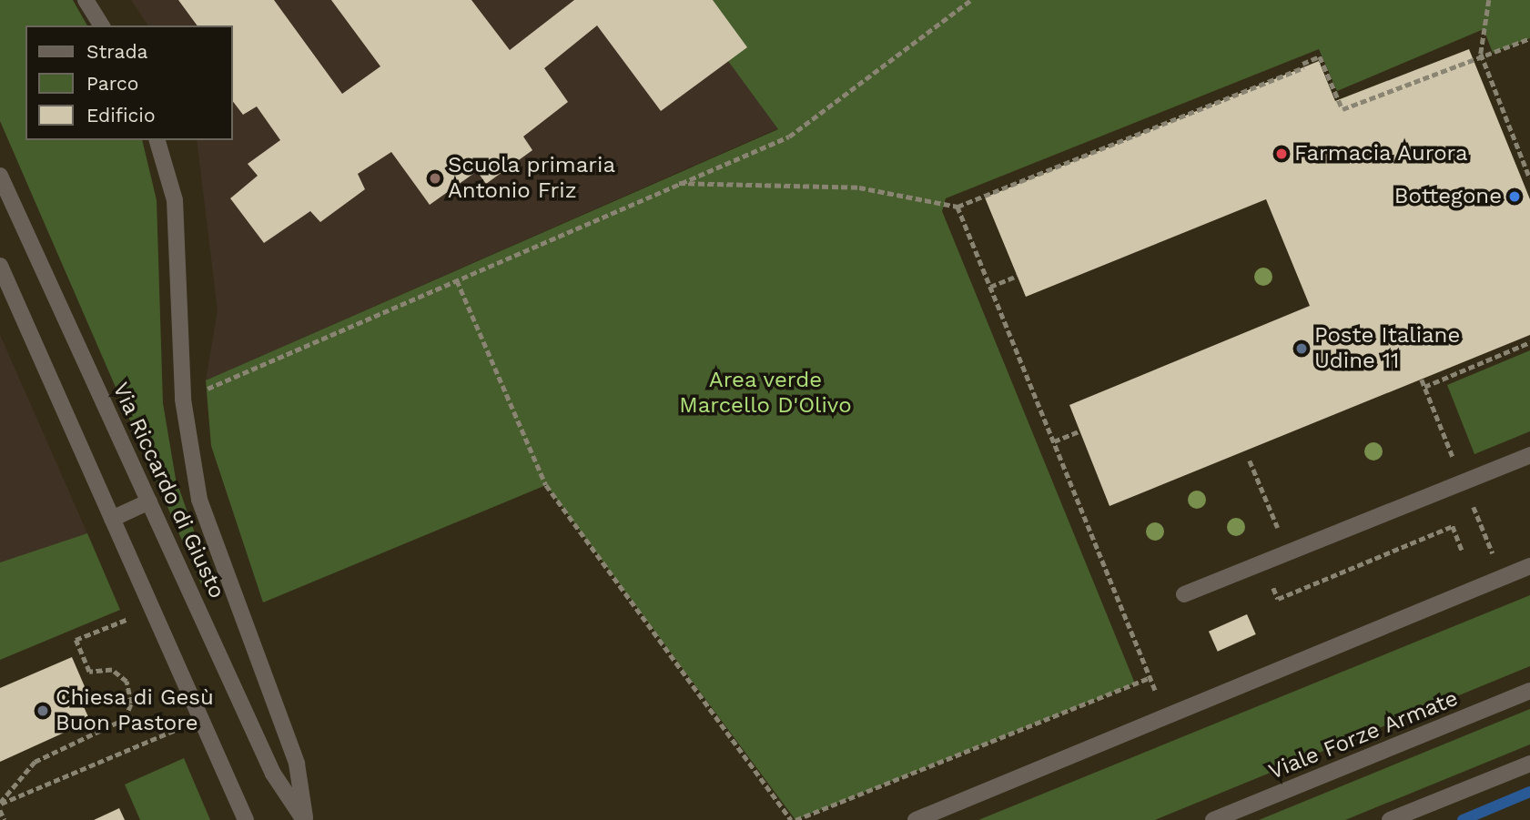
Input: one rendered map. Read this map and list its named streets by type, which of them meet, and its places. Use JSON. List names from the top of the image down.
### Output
{
  "streets": {
    "street": ["Via Riccardo di Giusto", "Viale Forze Armate"]
  },
  "parks": ["Area verde Marcello D'Olivo"],
  "places": [
    "Farmacia Aurora",
    "Scuola primaria Antonio Friz",
    "Bottegone",
    "Poste Italiane Udine 11",
    "Chiesa di Gesù Buon Pastore"
  ],
  "legend": ["Strada", "Parco", "Edificio"]
}
